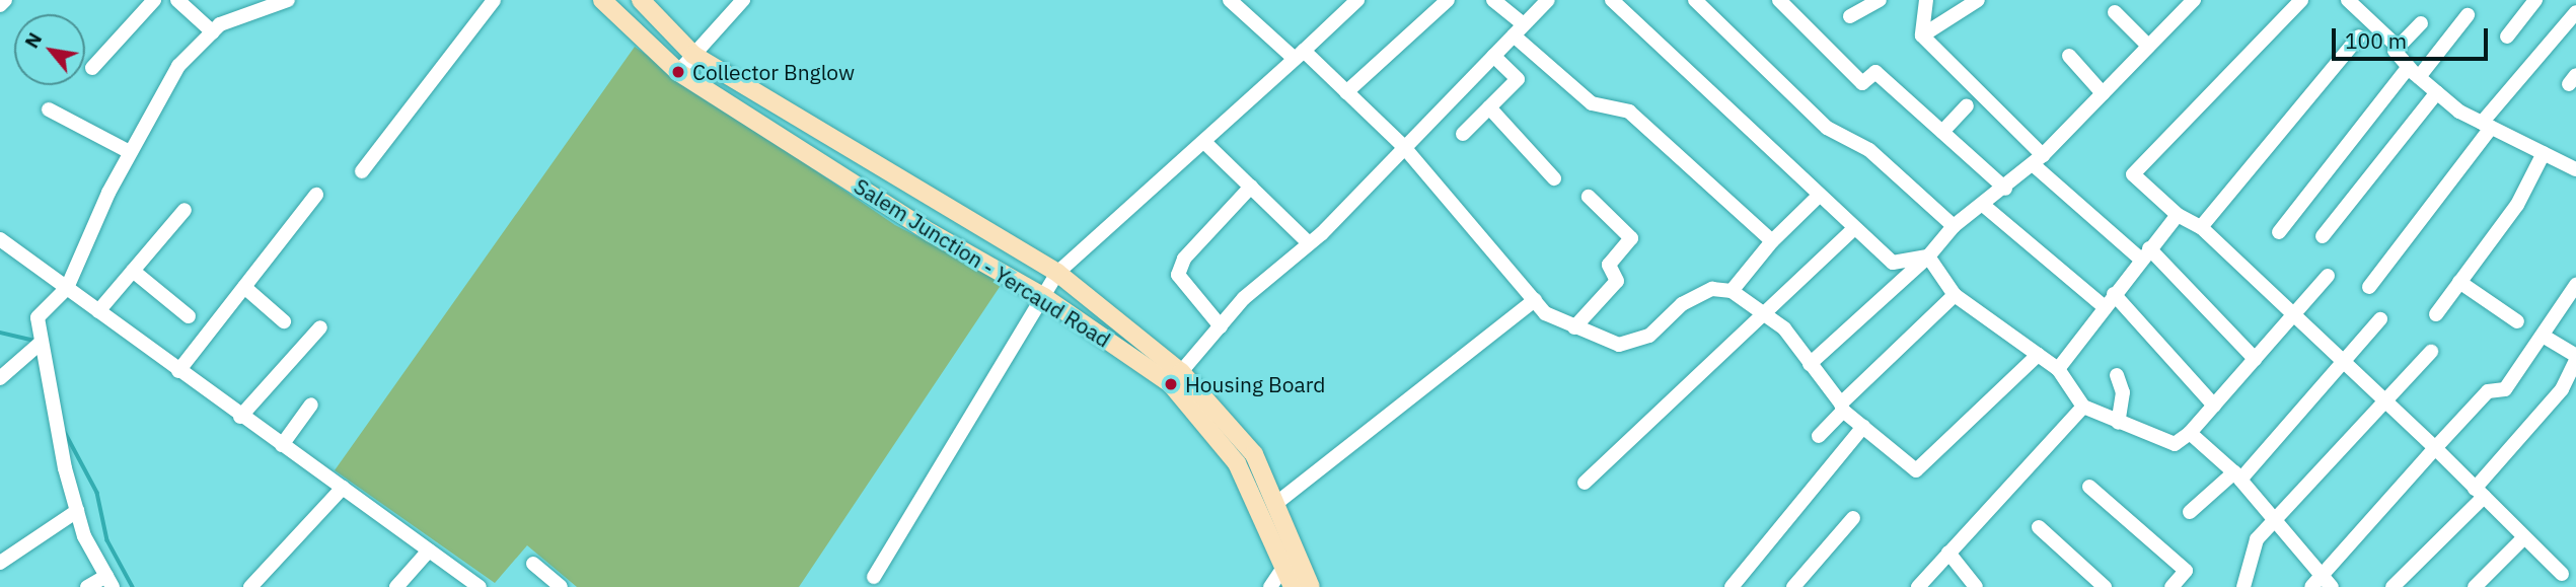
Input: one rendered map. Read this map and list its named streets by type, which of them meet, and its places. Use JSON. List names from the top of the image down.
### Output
{
  "streets": {
    "main road": ["Salem Junction - Yercaud Road"]
  },
  "places": ["Collector Bnglow", "Housing Board"],
  "scale_bar": "100 m",
  "north": "top left"
}
